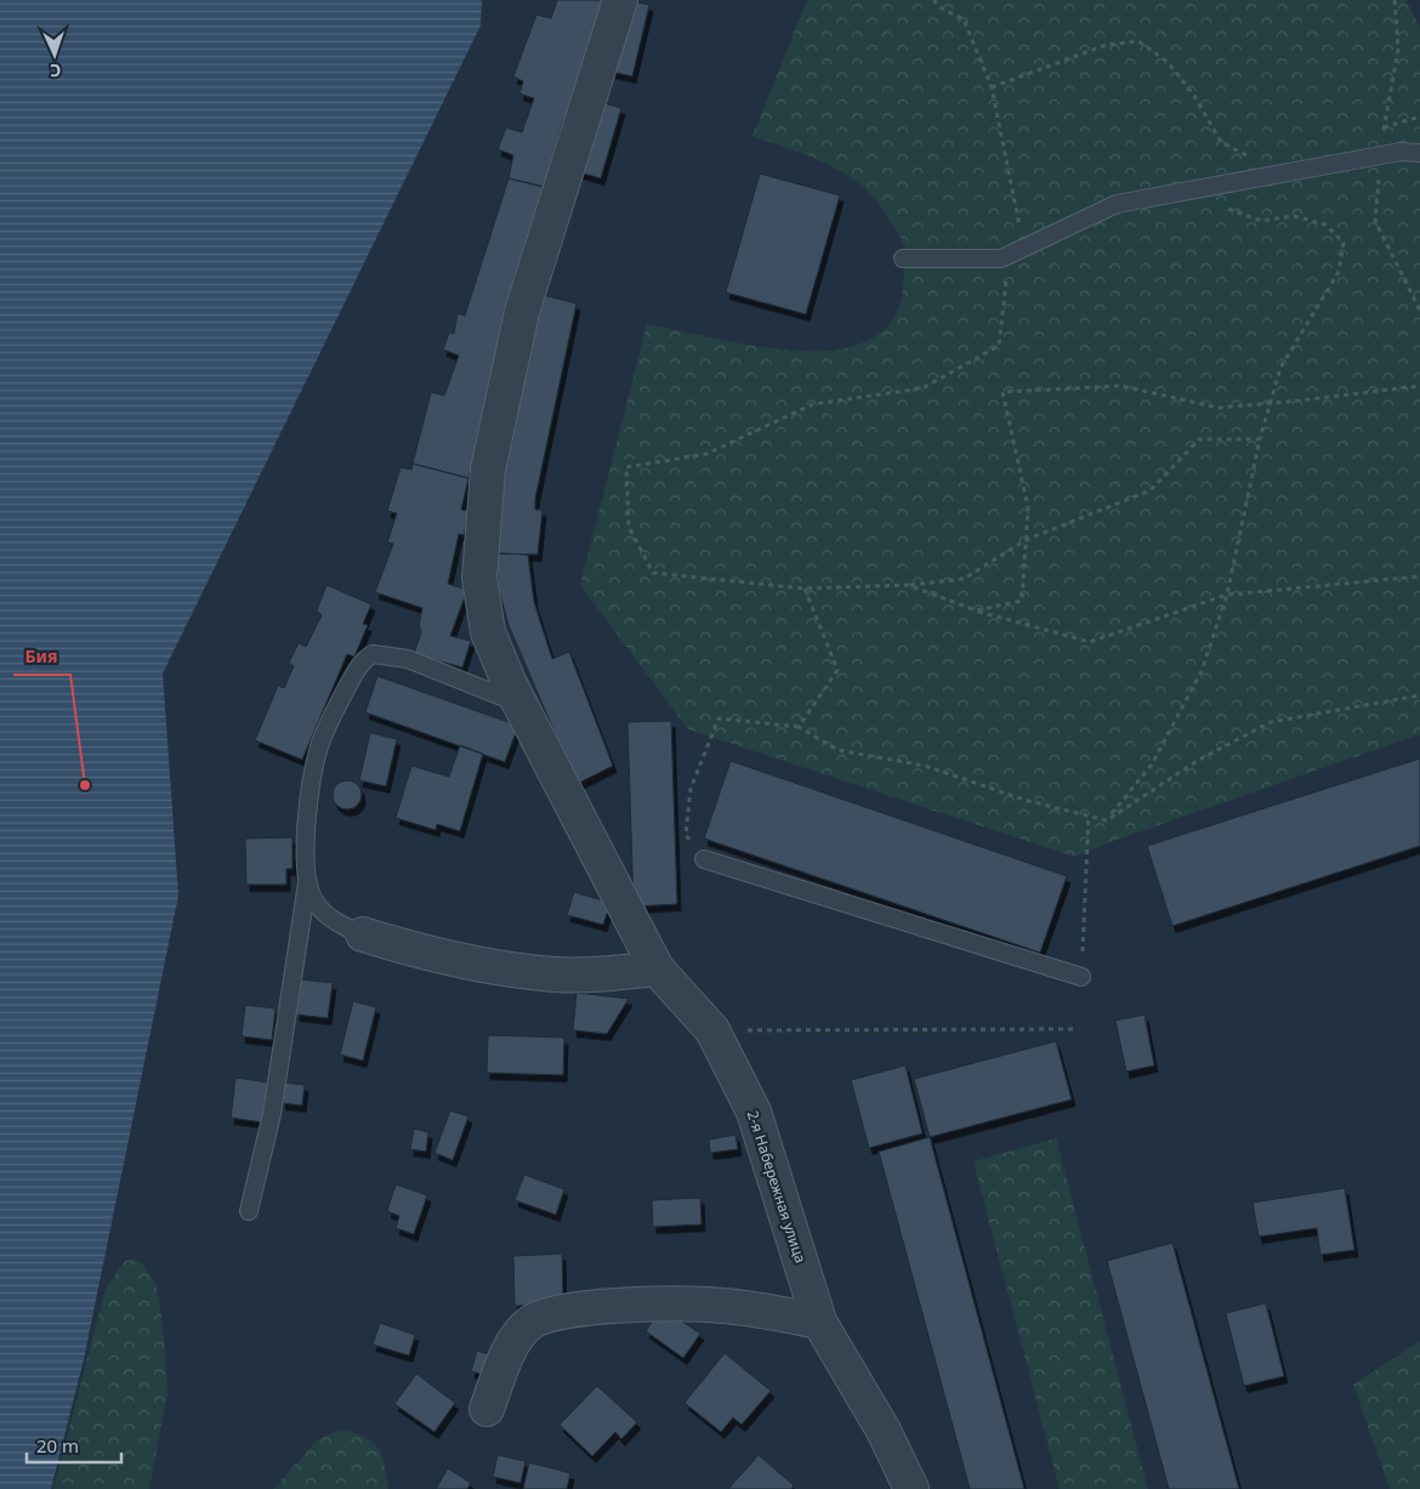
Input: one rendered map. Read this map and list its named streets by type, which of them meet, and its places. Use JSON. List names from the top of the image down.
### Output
{
  "streets": {
    "street": ["2-я Набережная улица"]
  },
  "places": ["Бия"],
  "scale_bar": "20 m",
  "north": "bottom"
}
